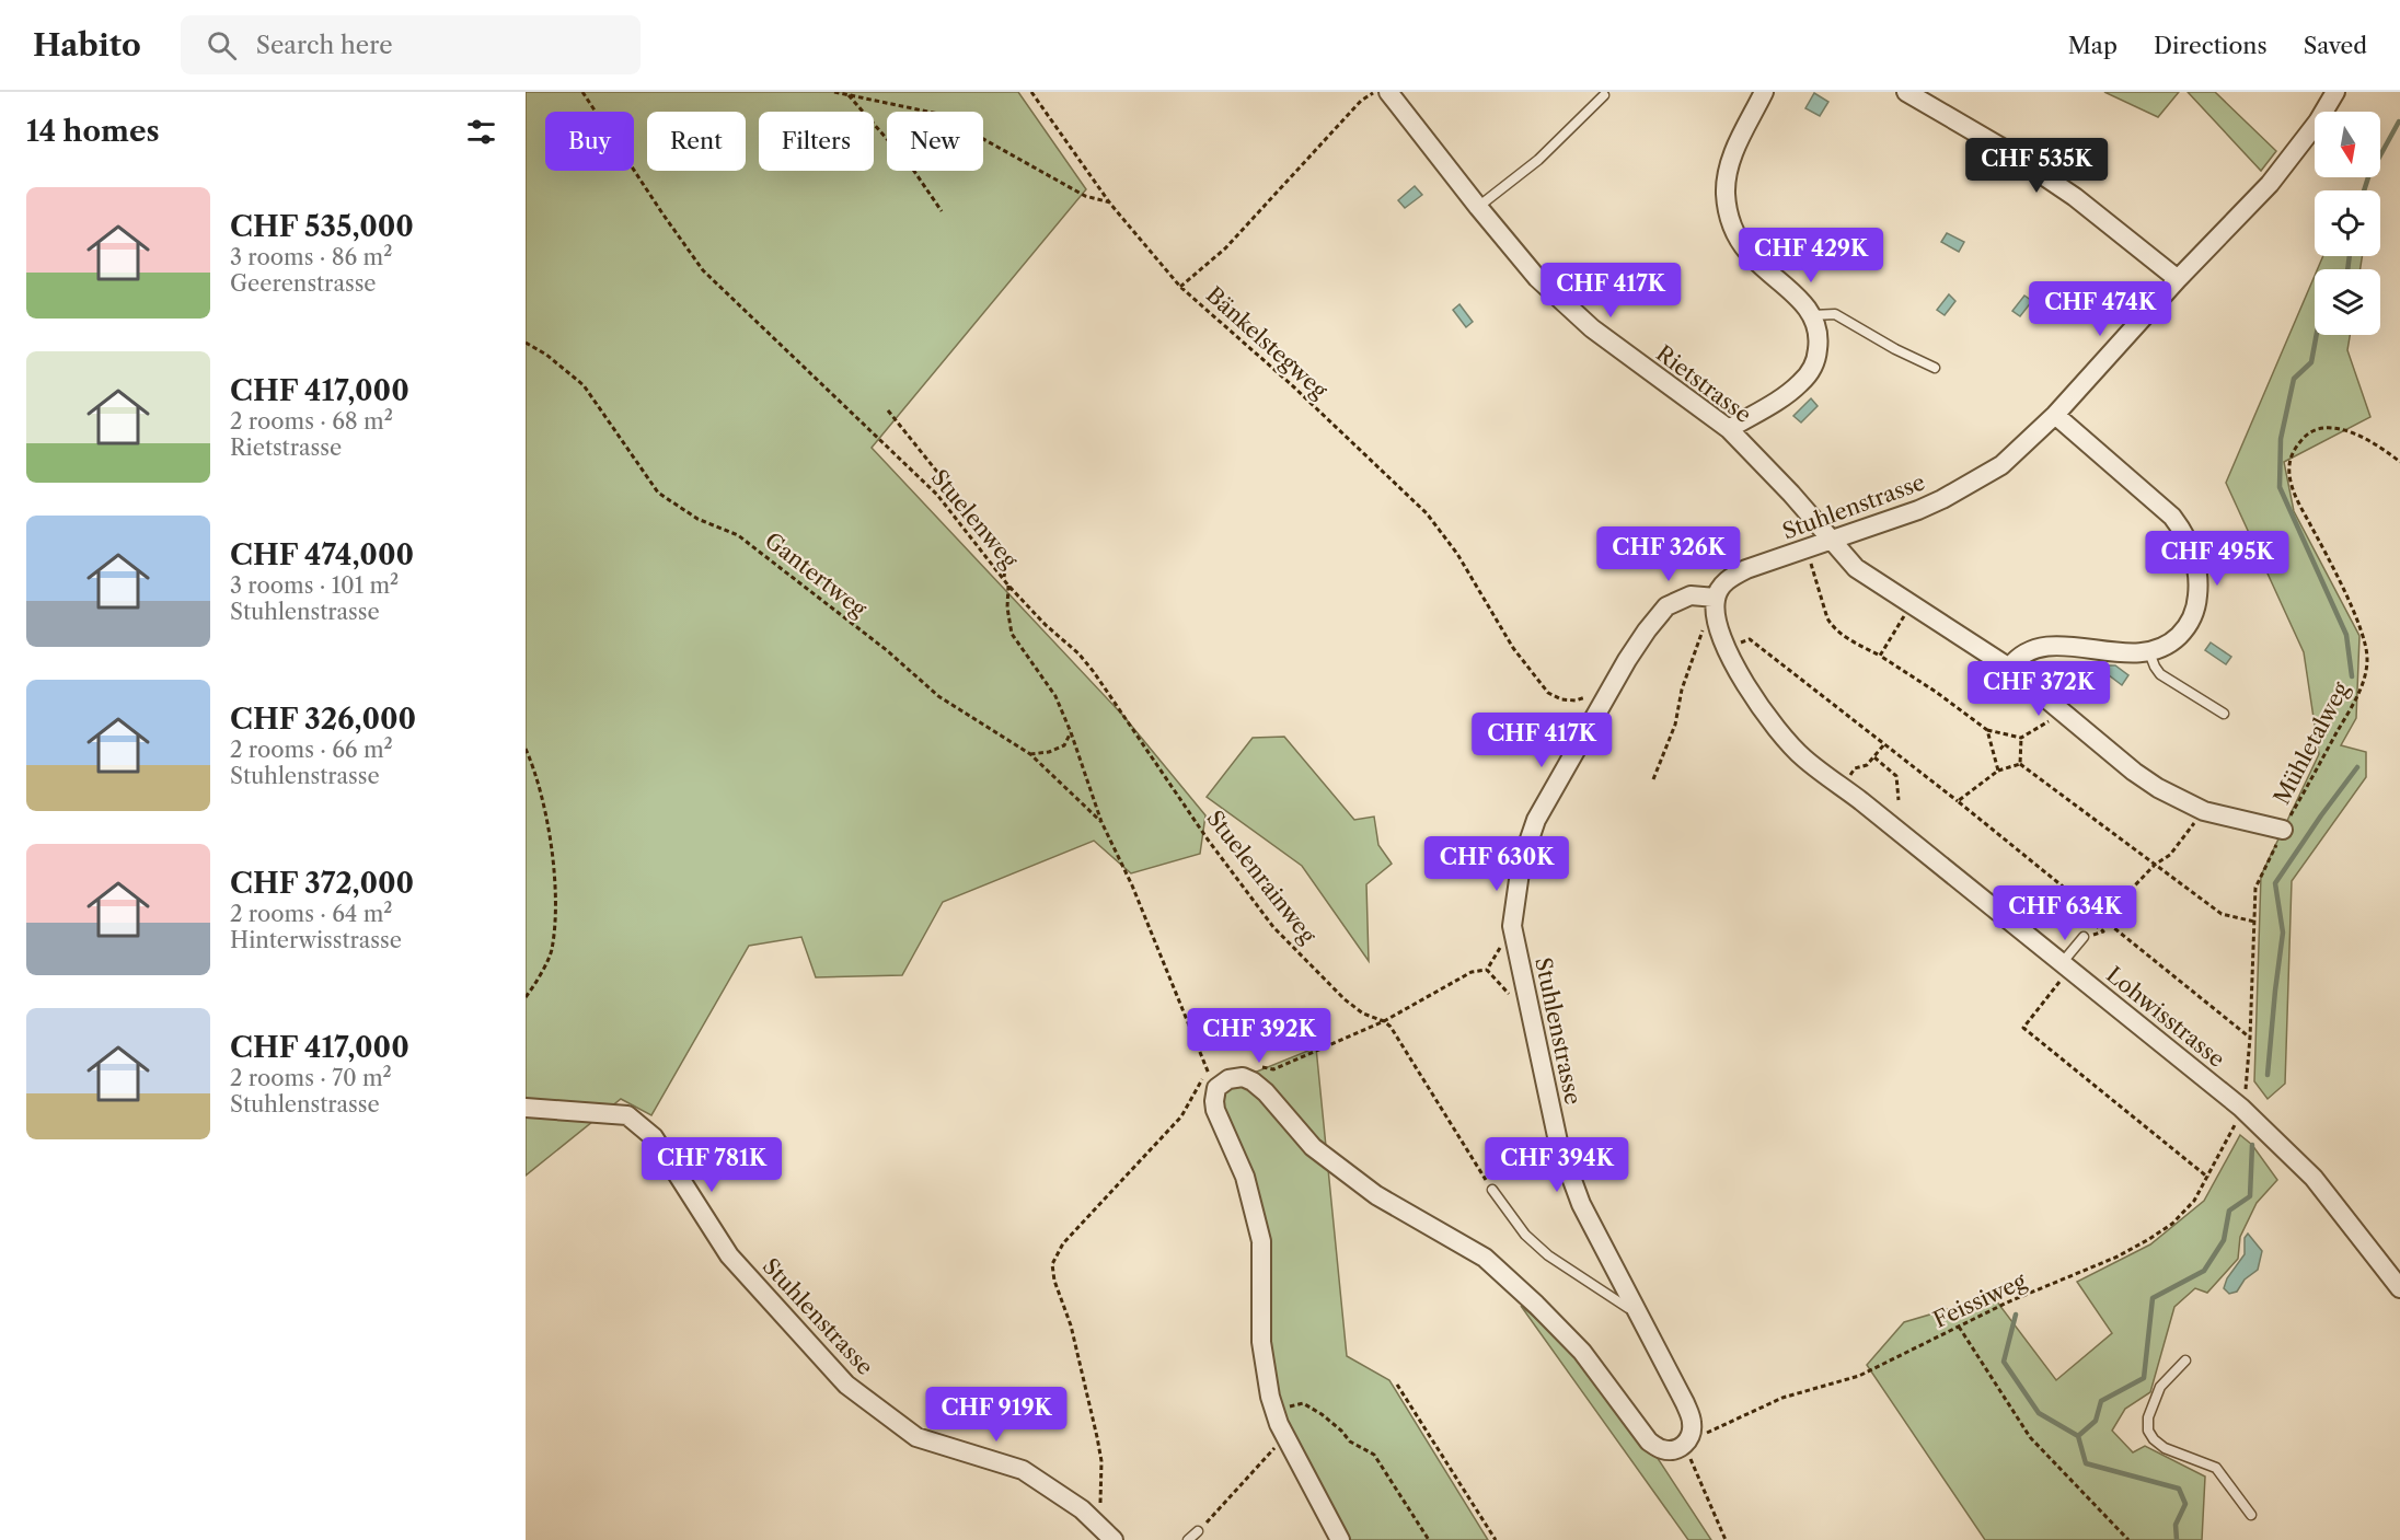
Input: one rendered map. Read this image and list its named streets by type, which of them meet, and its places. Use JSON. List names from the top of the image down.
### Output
{
  "streets": {
    "street": ["Rietstrasse", "Stuhlenstrasse", "Lohwisstrasse"],
    "path": [
      "Bänkelstegweg",
      "Stuelenweg",
      "Gantertweg",
      "Mühletalweg",
      "Stuelenrainweg",
      "Feissiweg"
    ]
  },
  "crossings": [
    ["Bänkelstegweg", "Stuhlenstrasse"],
    ["Rietstrasse", "Stuhlenstrasse"],
    ["Rietstrasse", "Mühletalweg"],
    ["Stuhlenstrasse", "Lohwisstrasse"],
    ["Stuhlenstrasse", "Feissiweg"],
    ["Stuelenweg", "Gantertweg"],
    ["Stuelenweg", "Stuelenrainweg"],
    ["Mühletalweg", "Lohwisstrasse"]
  ],
  "north": "bottom",
  "page": {
    "header": "Habito",
    "search": "Search here",
    "nav": ["Map", "Directions", "Saved"],
    "heading": "14 homes",
    "chip": [
      "Buy",
      "Rent",
      "Filters",
      "New"
    ],
    "price": [
      "CHF 535K",
      "CHF 429K",
      "CHF 417K",
      "CHF 474K",
      "CHF 326K",
      "CHF 495K",
      "CHF 372K",
      "CHF 417K",
      "CHF 630K",
      "CHF 634K",
      "CHF 392K",
      "CHF 781K",
      "CHF 394K",
      "CHF 919K"
    ],
    "list": [
      {
        "name": "CHF 535,000",
        "note": "3 rooms · 86 m² · Geerenstrasse"
      },
      {
        "name": "CHF 417,000",
        "note": "2 rooms · 68 m² · Rietstrasse"
      },
      {
        "name": "CHF 474,000",
        "note": "3 rooms · 101 m² · Stuhlenstrasse"
      },
      {
        "name": "CHF 326,000",
        "note": "2 rooms · 66 m² · Stuhlenstrasse"
      },
      {
        "name": "CHF 372,000",
        "note": "2 rooms · 64 m² · Hinterwisstrasse"
      },
      {
        "name": "CHF 417,000",
        "note": "2 rooms · 70 m² · Stuhlenstrasse"
      }
    ]
  }
}
